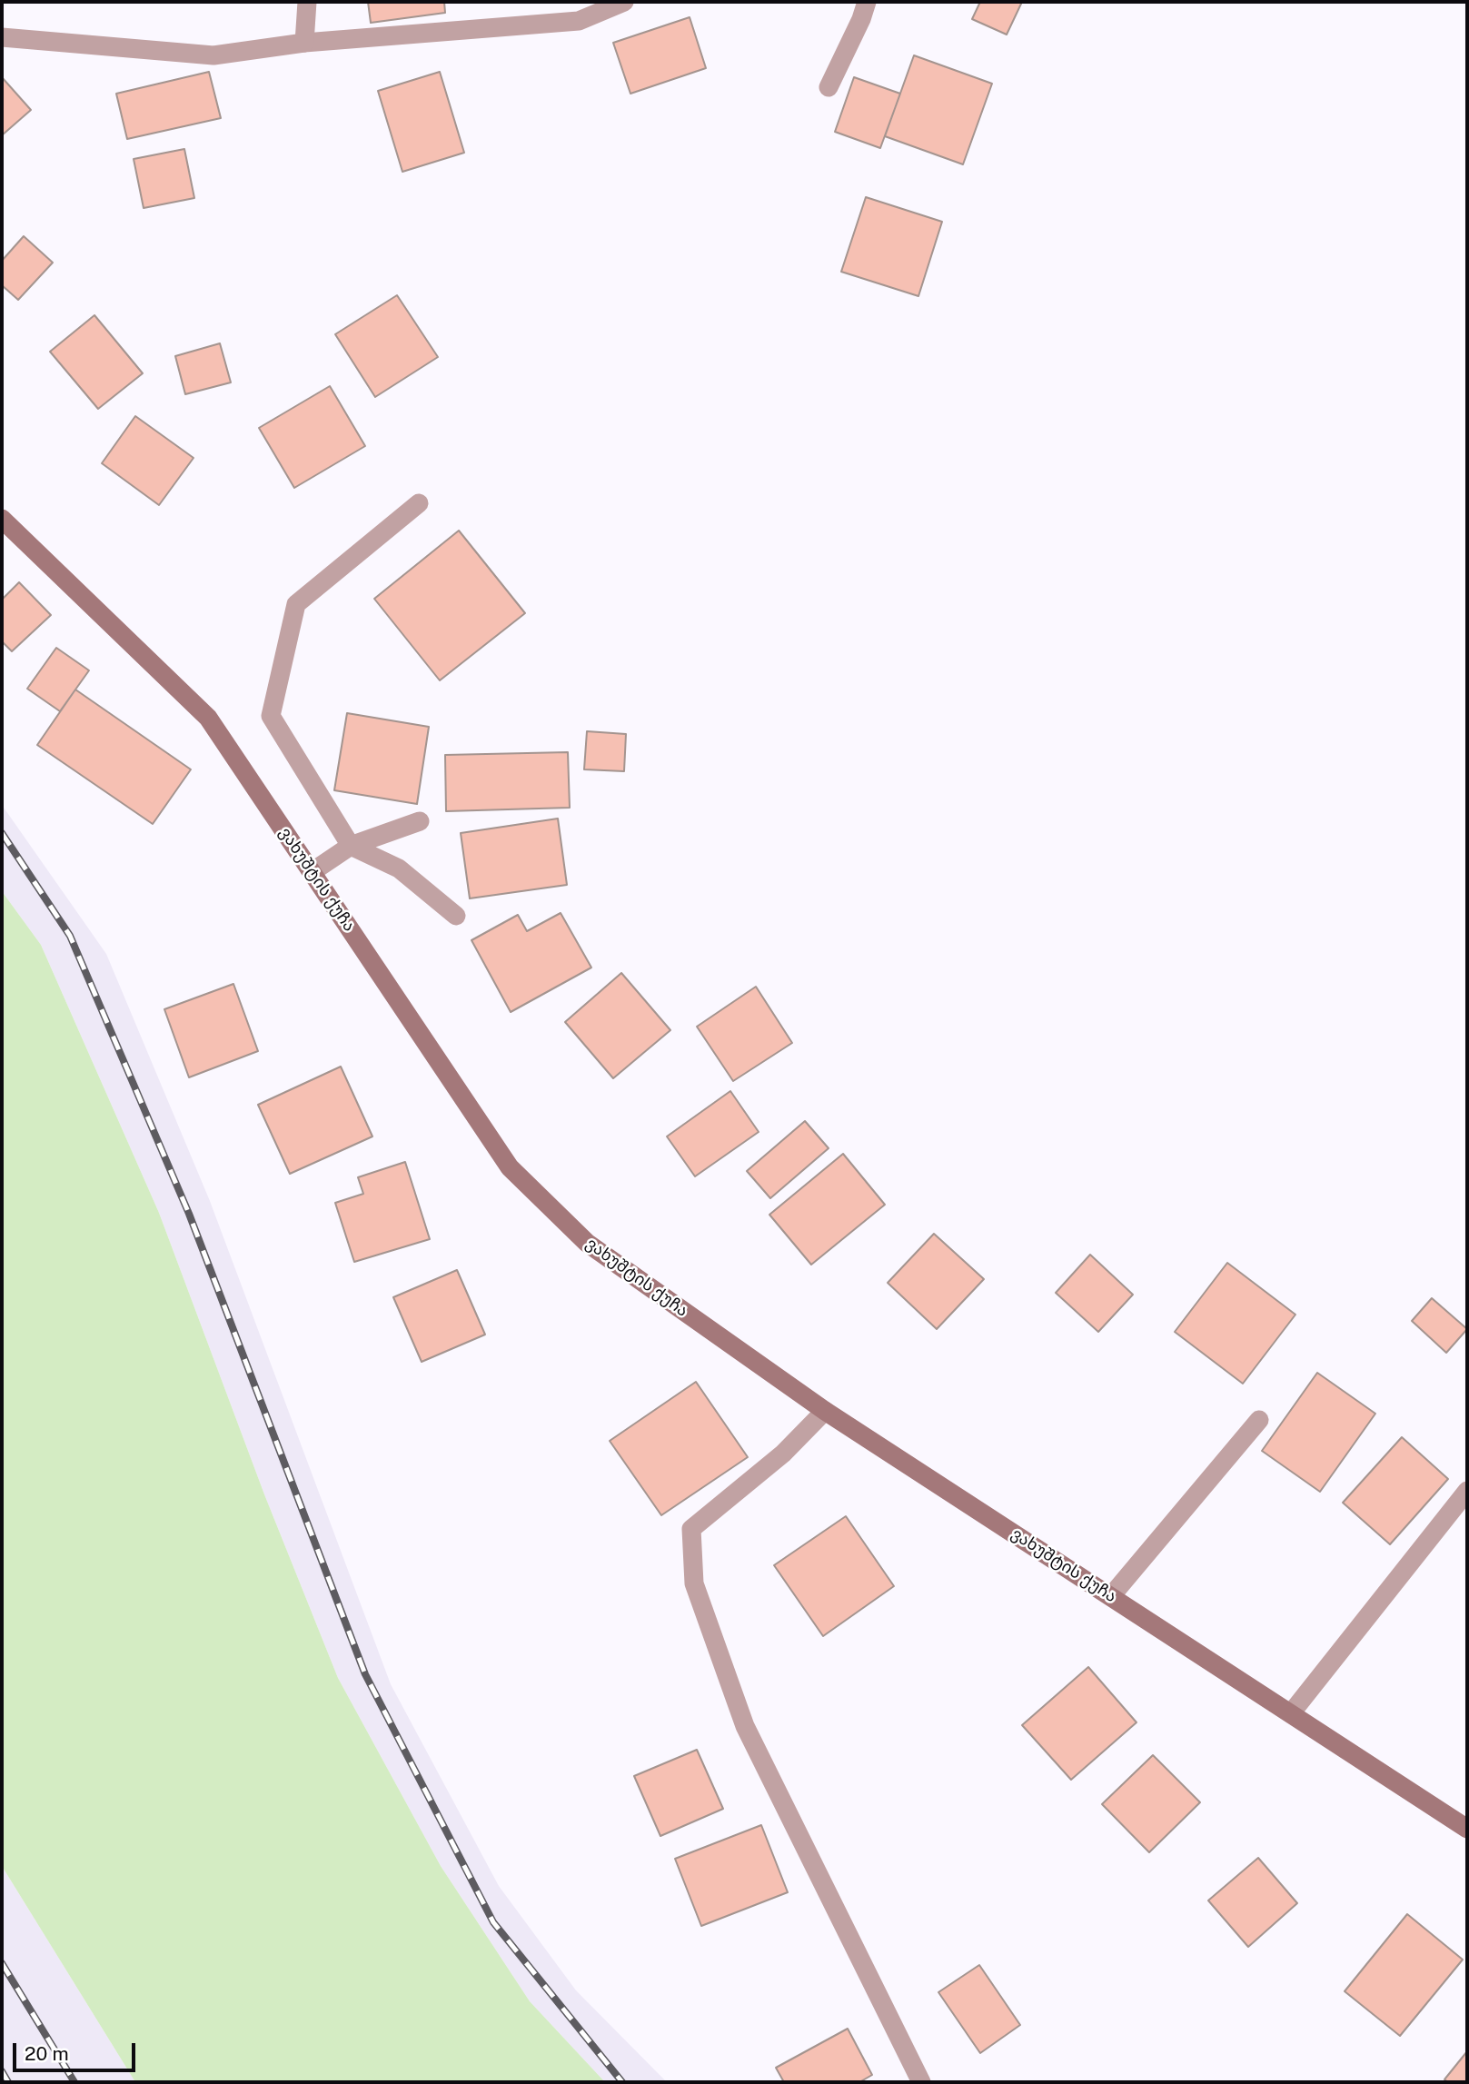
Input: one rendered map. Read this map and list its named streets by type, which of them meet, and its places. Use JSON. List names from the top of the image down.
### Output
{
  "streets": {
    "street": ["ვახუშტის ქუჩა"]
  },
  "scale_bar": "20 m"
}
